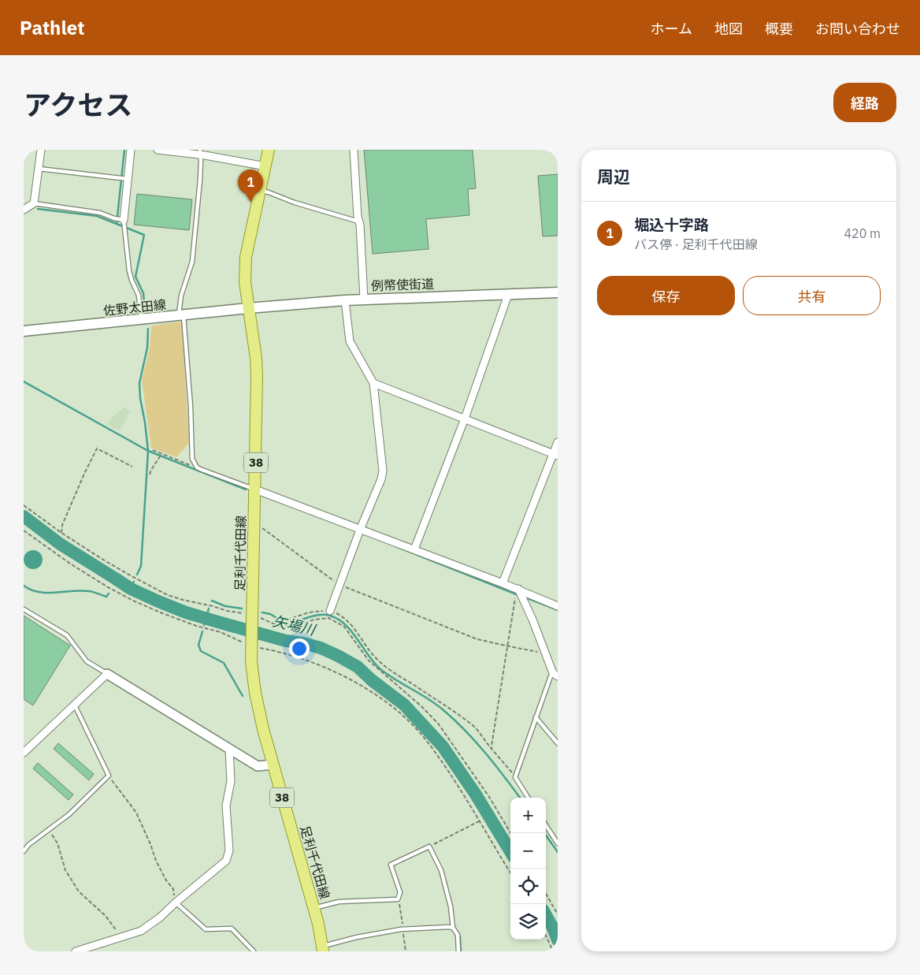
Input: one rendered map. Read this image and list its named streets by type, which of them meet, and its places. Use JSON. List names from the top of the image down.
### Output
{
  "streets": {
    "main road": [
      "例幣使街道",
      "佐野太田線",
      "38",
      "足利千代田線"
    ]
  },
  "crossings": [
    ["例幣使街道", "佐野太田線"],
    ["例幣使街道", "足利千代田線"],
    ["佐野太田線", "足利千代田線"]
  ],
  "water": ["矢場川"],
  "page": {
    "header": "Pathlet",
    "nav": [
      "ホーム",
      "地図",
      "概要",
      "お問い合わせ"
    ],
    "title": "アクセス",
    "buttons": [
      "経路",
      ["保存", "共有"]
    ],
    "heading": "周辺",
    "pins": "1",
    "list": [
      {
        "mark": "1",
        "name": "堀込十字路",
        "note": "バス停 · 足利千代田線",
        "value": "420 m"
      }
    ],
    "map_buttons": ["+", "−"]
  }
}
